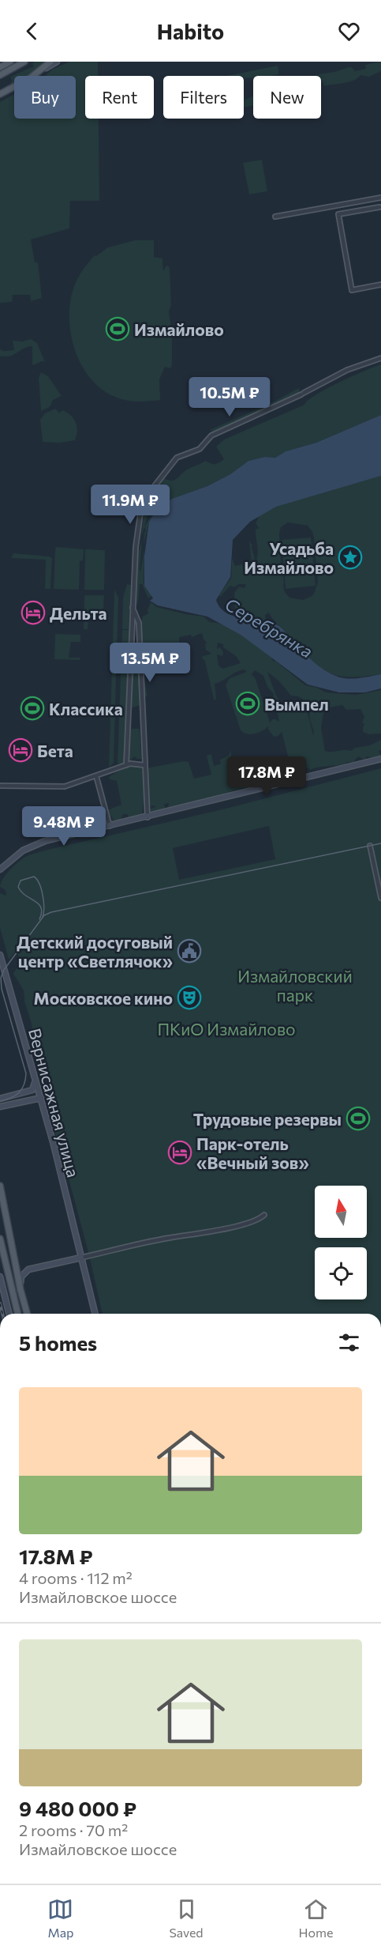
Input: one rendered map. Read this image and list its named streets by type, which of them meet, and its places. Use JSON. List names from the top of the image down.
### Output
{
  "streets": {
    "main road": ["Вернисажная улица"]
  },
  "water": ["Серебрянка"],
  "parks": ["Измайловский парк", "ПКиО Измайлово"],
  "places": {
    "sports": [
      "Измайлово",
      "Вымпел",
      "Классика",
      "Трудовые резервы"
    ],
    "place": ["Усадьба Измайлово"],
    "hotel": ["Дельта", "Бета", "Парк-отель «Вечный зов»"],
    "public building": ["Детский досуговый центр «Светлячок»"],
    "theatre": ["Московское кино"]
  },
  "north": "top",
  "page": {
    "header": "Habito",
    "chip": [
      "Buy",
      "Rent",
      "Filters",
      "New"
    ],
    "price": [
      "10.5M ₽",
      "11.9M ₽",
      "13.5M ₽",
      "17.8M ₽",
      "9.48M ₽"
    ],
    "heading": "5 homes",
    "list": [
      {
        "name": "17.8M ₽",
        "note": "4 rooms · 112 m² · Измайловское шоссе"
      },
      {
        "name": "9 480 000 ₽",
        "note": "2 rooms · 70 m² · Измайловское шоссе"
      }
    ],
    "tabs": ["Map", "Saved", "Home"]
  }
}
